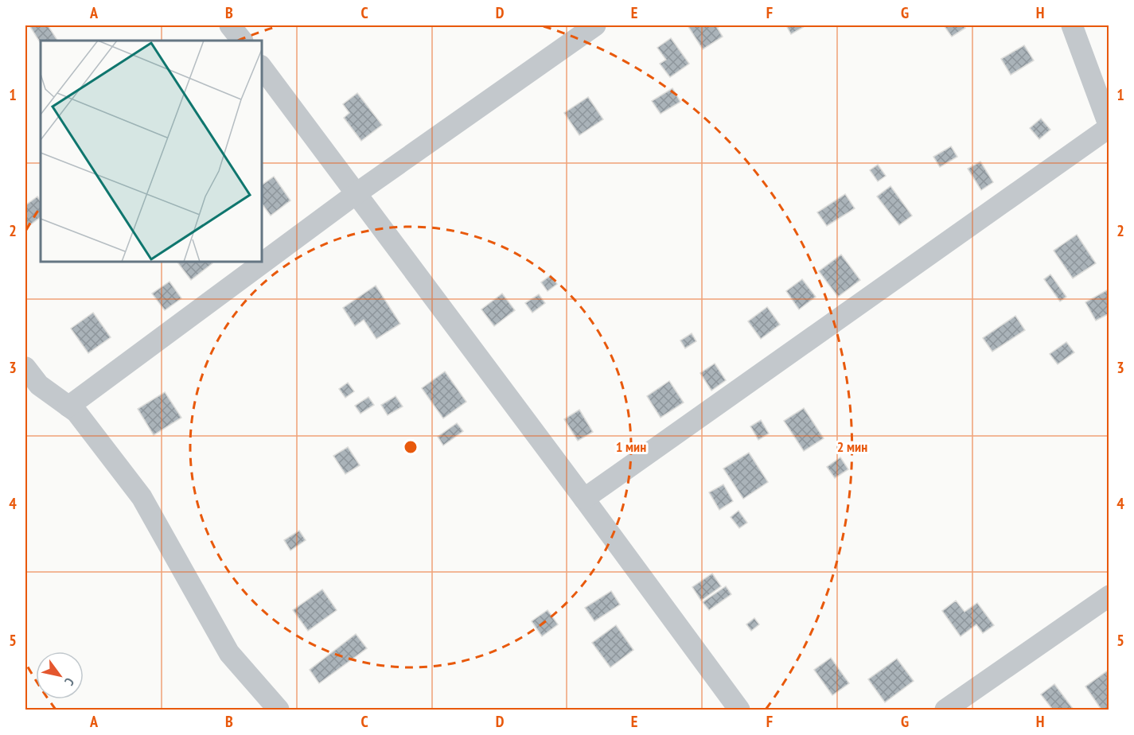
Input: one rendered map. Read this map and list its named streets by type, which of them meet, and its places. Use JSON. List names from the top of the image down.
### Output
{
  "north": "bottom right",
  "grid": {
    "columns": [
      "A",
      "B",
      "C",
      "D",
      "E",
      "F",
      "G",
      "H"
    ],
    "rows": [
      "1",
      "2",
      "3",
      "4",
      "5"
    ]
  },
  "rings": ["1 мин", "2 мин"]
}
